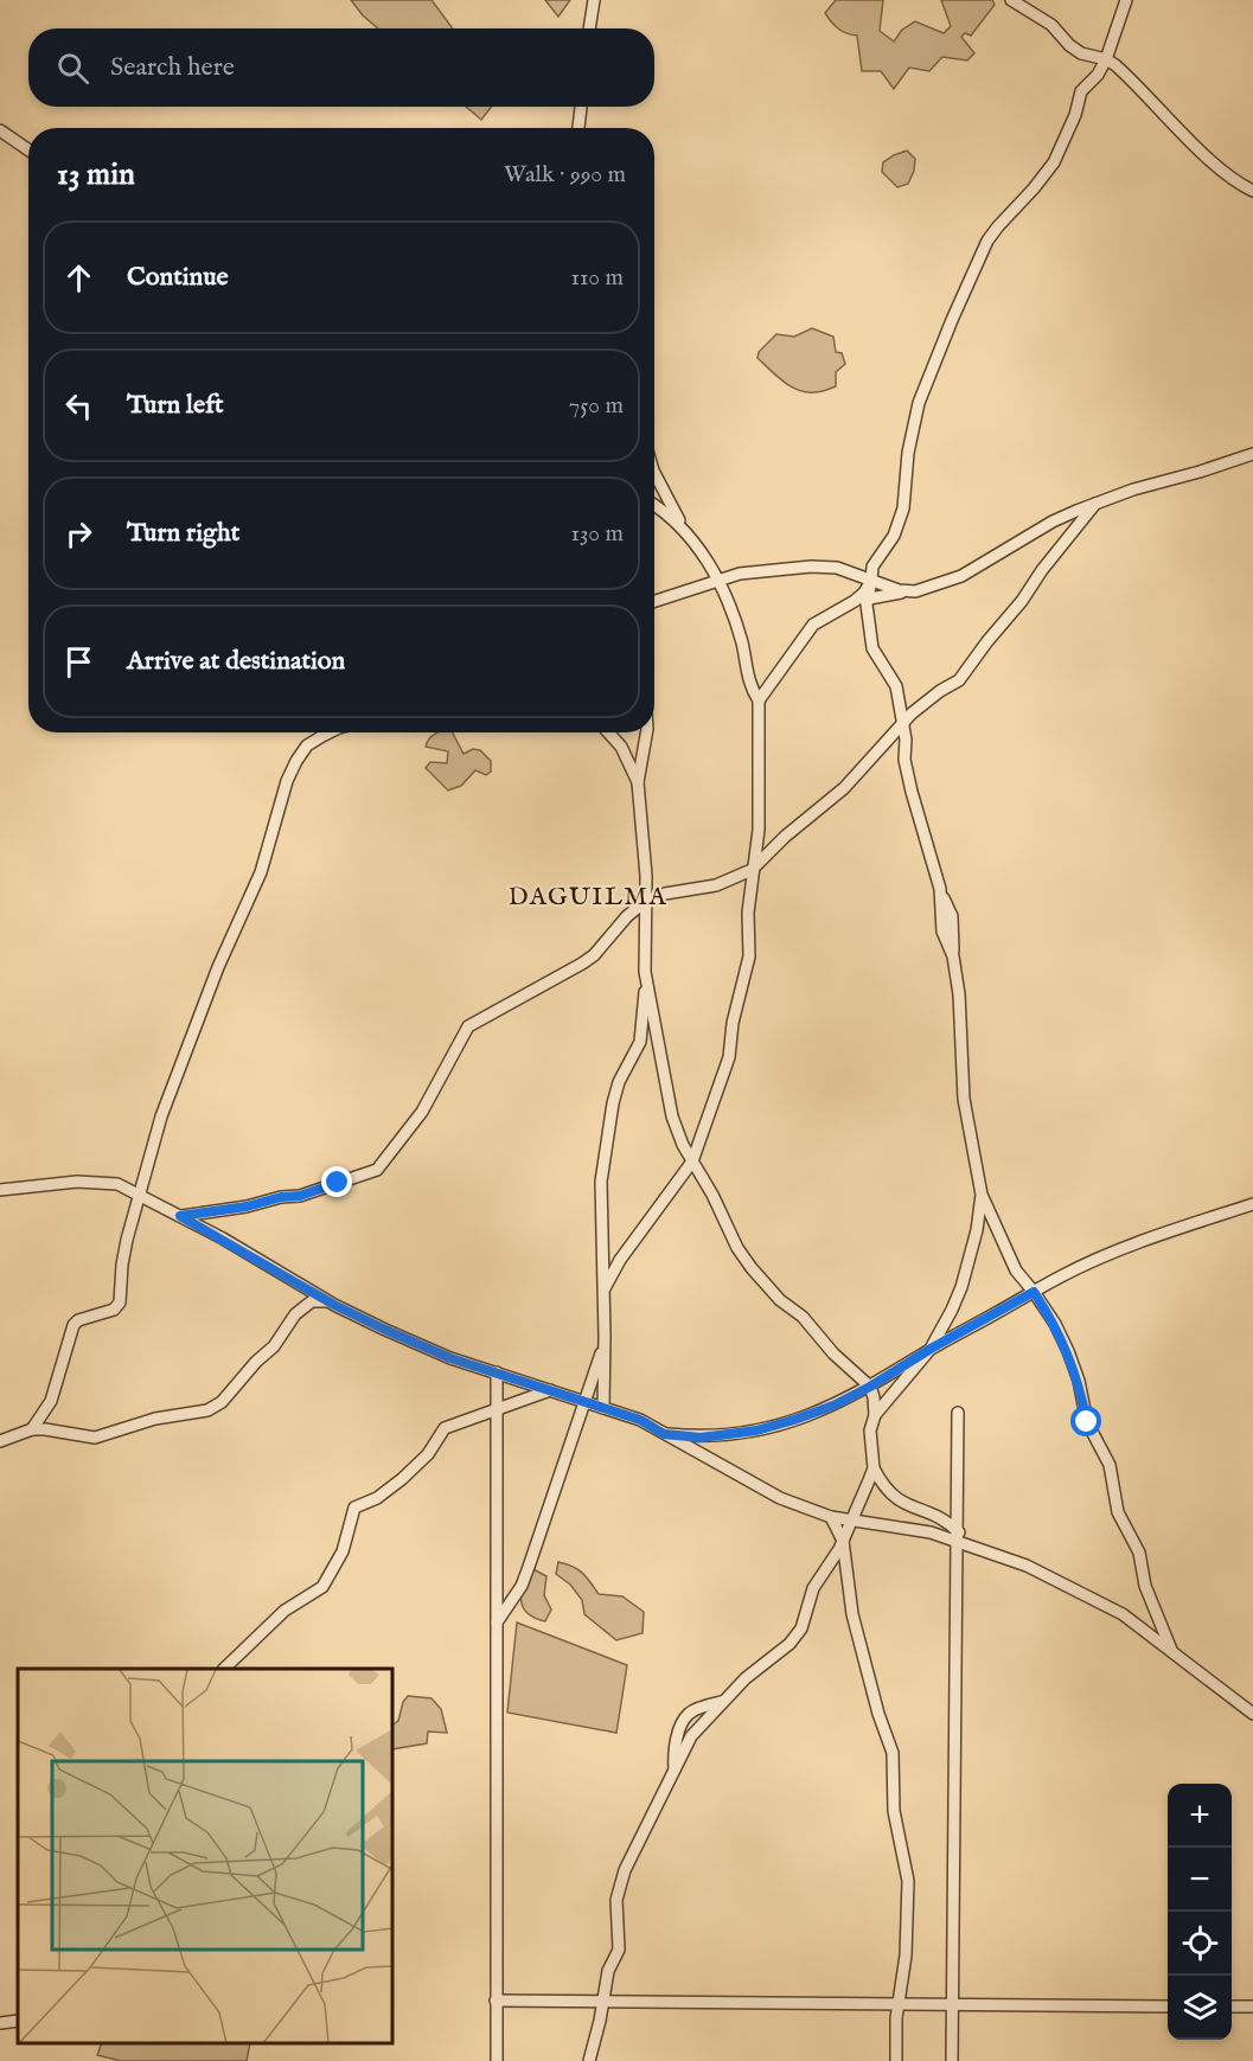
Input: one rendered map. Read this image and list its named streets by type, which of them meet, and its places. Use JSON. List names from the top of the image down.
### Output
{
  "districts": ["DAGUILMA"],
  "page": {
    "search": "Search here",
    "heading": ["13 min", "Walk · 990 m"],
    "list": [
      ["Continue", "110 m"],
      ["Turn left", "750 m"],
      ["Turn right", "130 m"],
      "Arrive at destination"
    ],
    "map_buttons": ["+", "−"]
  }
}
